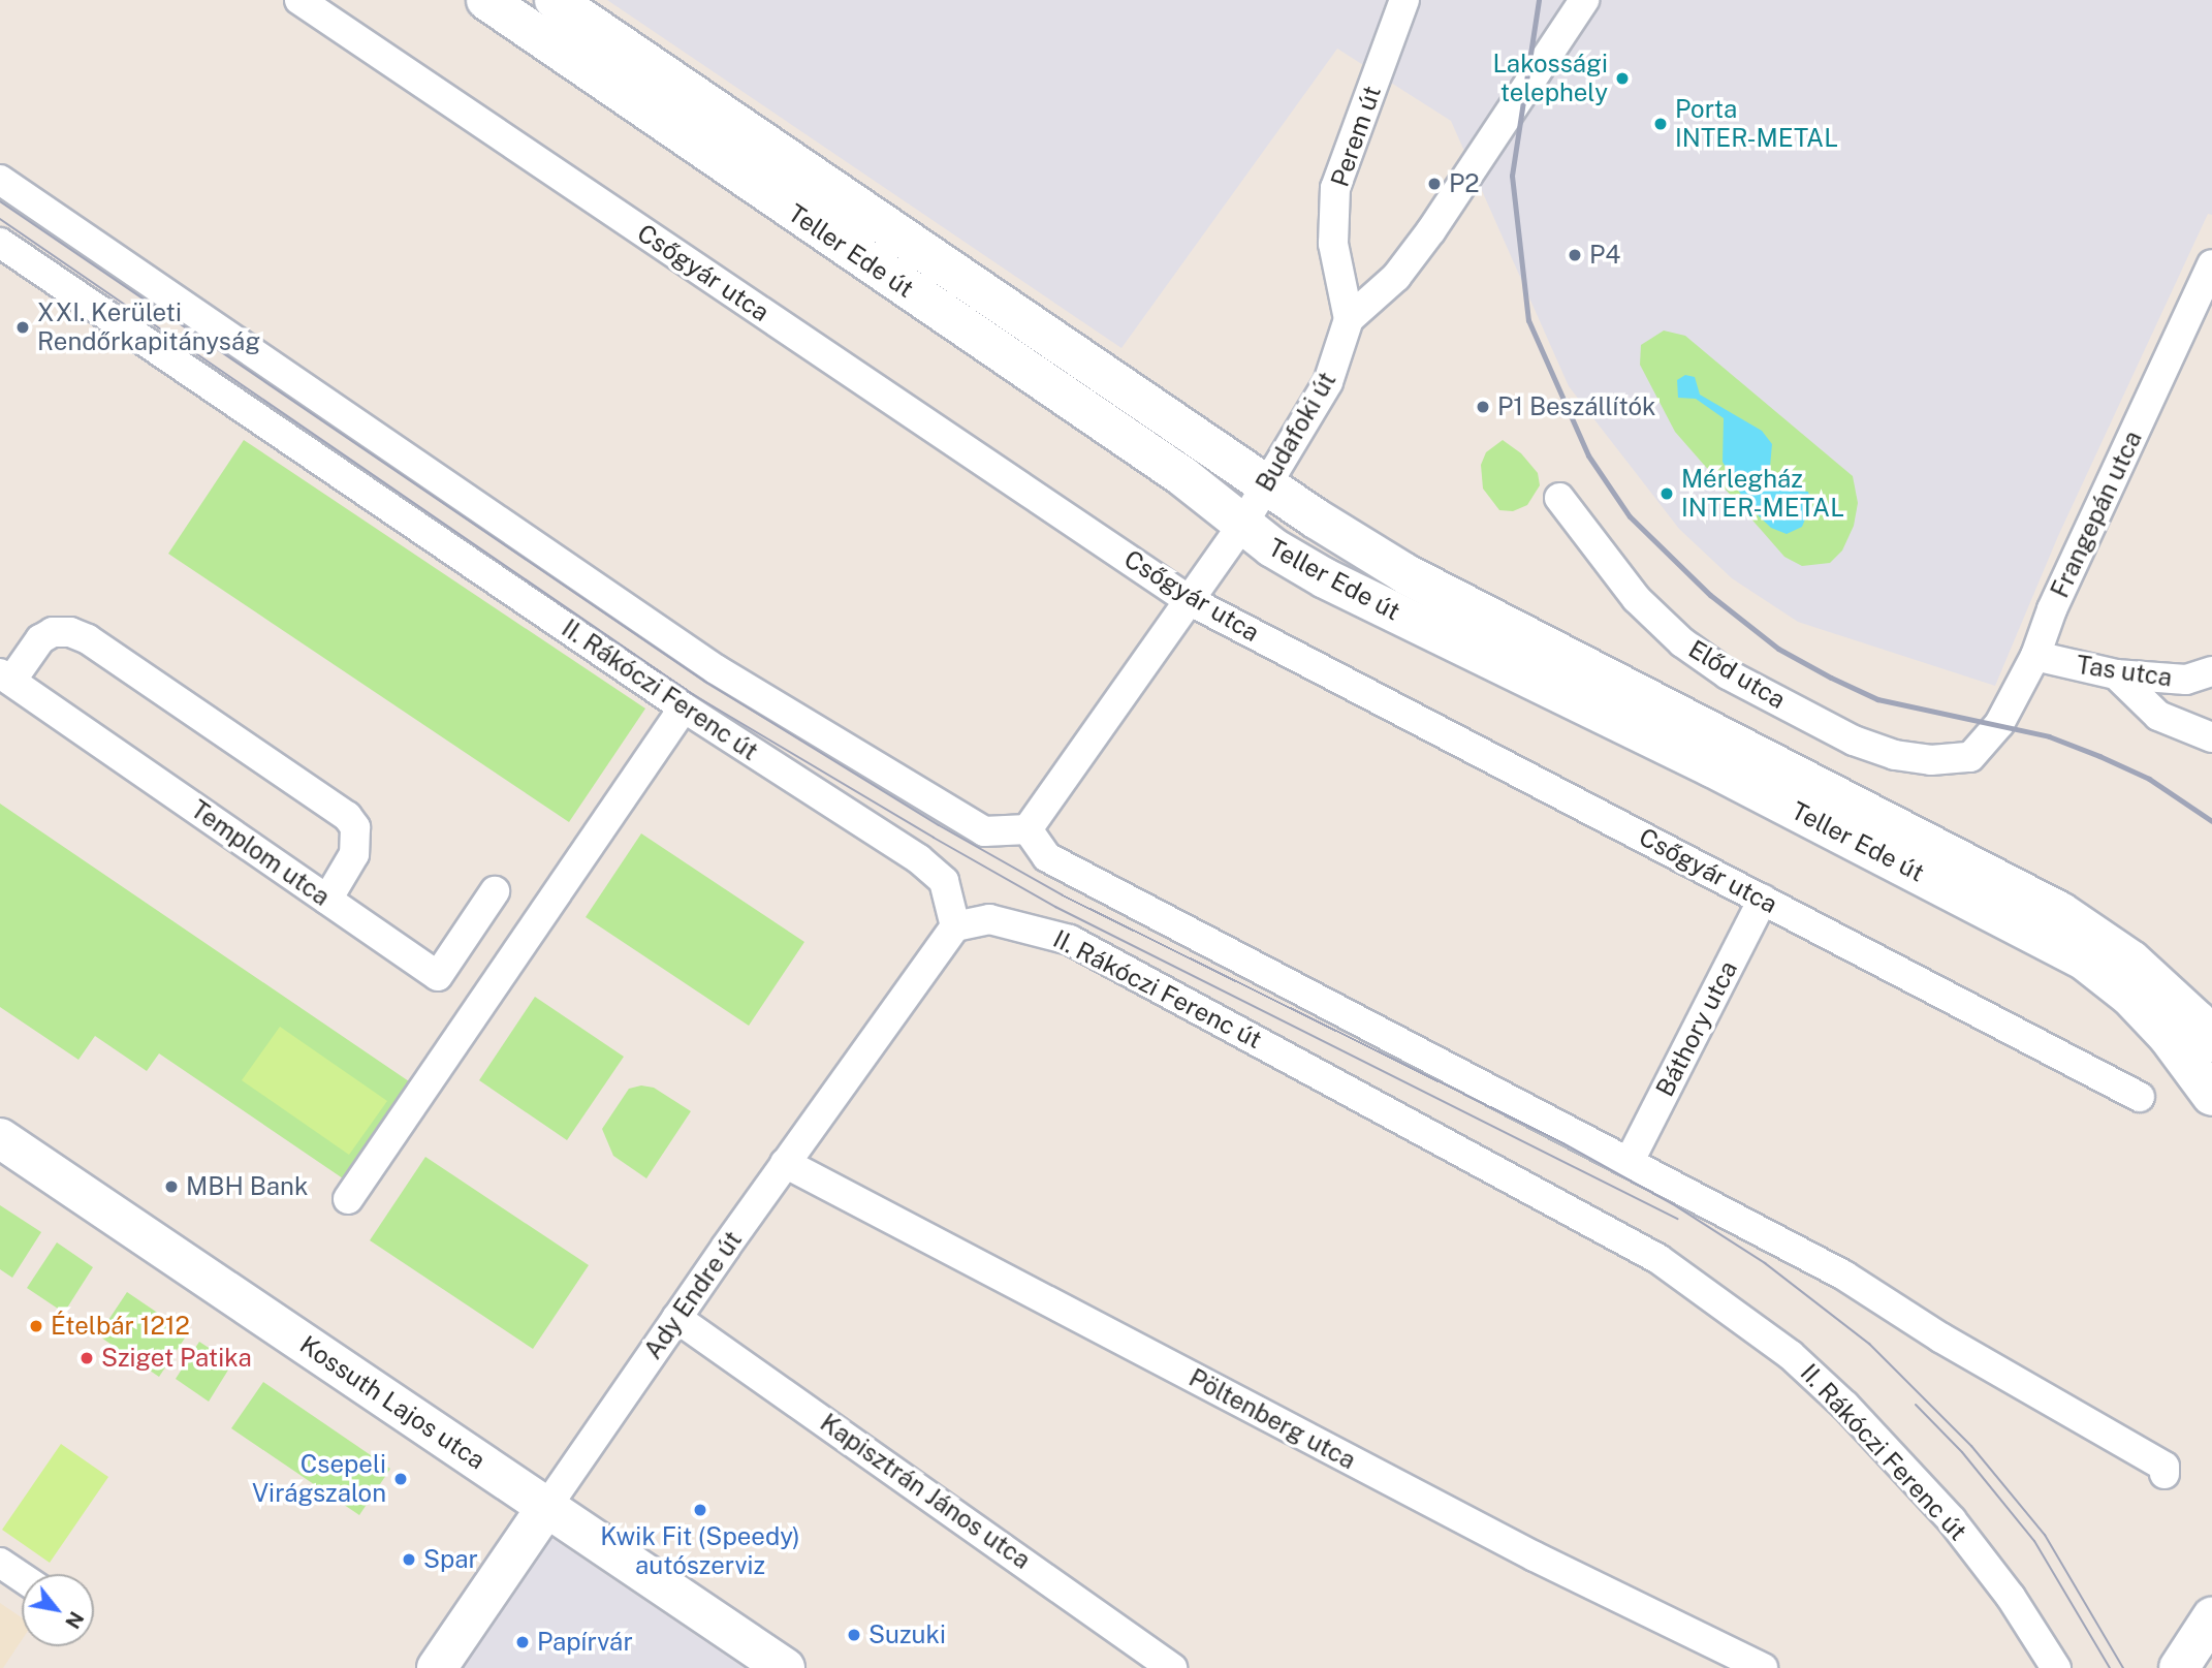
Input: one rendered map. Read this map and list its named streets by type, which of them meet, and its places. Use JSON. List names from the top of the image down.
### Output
{
  "streets": {
    "main road": ["Teller Ede út", "Ady Endre út", "Kossuth Lajos utca"],
    "street": [
      "Perem út",
      "Csőgyár utca",
      "Budafoki út",
      "Frangepán utca",
      "Tas utca",
      "Előd utca",
      "II. Rákóczi Ferenc út",
      "Templom utca",
      "Báthory utca",
      "Pöltenberg utca",
      "Kapisztrán János utca"
    ]
  },
  "crossings": [
    ["Perem út", "Budafoki út"],
    ["Teller Ede út", "Budafoki út"],
    ["Csőgyár utca", "Budafoki út"],
    ["Csőgyár utca", "Báthory utca"],
    ["Budafoki út", "II. Rákóczi Ferenc út"],
    ["Frangepán utca", "Tas utca"],
    ["Frangepán utca", "Előd utca"],
    ["II. Rákóczi Ferenc út", "Ady Endre út"],
    ["Ady Endre út", "Kossuth Lajos utca"],
    ["Ady Endre út", "Pöltenberg utca"],
    ["Ady Endre út", "Kapisztrán János utca"]
  ],
  "places": [
    "Lakossági telephely",
    "Porta INTER-METAL",
    "P2",
    "P4",
    "XXI. Kerületi Rendőrkapitányság",
    "P1 Beszállítók",
    "Mérlegház INTER-METAL",
    "MBH Bank",
    "Ételbár 1212",
    "Sziget Patika",
    "Csepeli Virágszalon",
    "Kwik Fit (Speedy) autószerviz",
    "Spar",
    "Suzuki",
    "Papírvár"
  ],
  "north": "bottom right"
}
